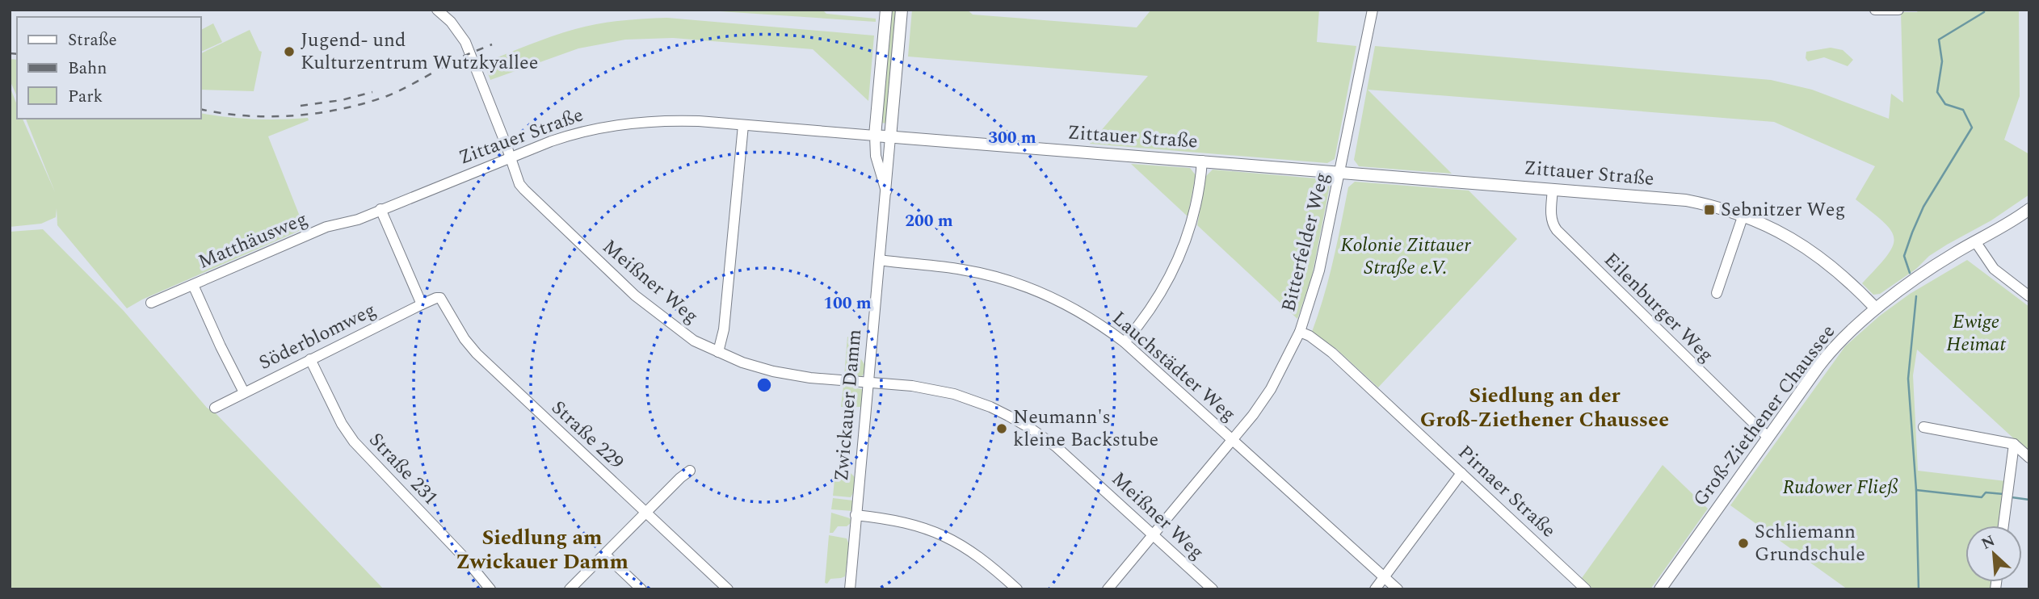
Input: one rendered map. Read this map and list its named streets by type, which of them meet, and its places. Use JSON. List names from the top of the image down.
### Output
{
  "streets": {
    "street": [
      "Zittauer Straße",
      "Matthäusweg",
      "Bitterfelder Weg",
      "Meißner Weg",
      "Eilenburger Weg",
      "Söderblomweg",
      "Lauchstädter Weg",
      "Zwickauer Damm",
      "Groß-Ziethener Chaussee",
      "Straße 229",
      "Straße 231",
      "Pirnaer Straße"
    ]
  },
  "crossings": [
    ["Zittauer Straße", "Matthäusweg"],
    ["Zittauer Straße", "Bitterfelder Weg"],
    ["Zittauer Straße", "Meißner Weg"],
    ["Zittauer Straße", "Eilenburger Weg"],
    ["Zittauer Straße", "Zwickauer Damm"],
    ["Zittauer Straße", "Groß-Ziethener Chaussee"],
    ["Bitterfelder Weg", "Meißner Weg"],
    ["Bitterfelder Weg", "Lauchstädter Weg"],
    ["Bitterfelder Weg", "Pirnaer Straße"],
    ["Meißner Weg", "Zwickauer Damm"],
    ["Eilenburger Weg", "Groß-Ziethener Chaussee"],
    ["Söderblomweg", "Straße 229"],
    ["Söderblomweg", "Straße 231"],
    ["Lauchstädter Weg", "Zwickauer Damm"]
  ],
  "districts": ["Siedlung an der Groß-Ziethener Chaussee", "Siedlung am Zwickauer Damm"],
  "parks": ["Kolonie Zittauer Straße e.V.", "Ewige Heimat", "Rudower Fließ"],
  "places": {
    "other": ["Jugend- und Kulturzentrum Wutzkyallee", "Neumann's kleine Backstube", "Schliemann Grundschule"],
    "transit": ["Sebnitzer Weg"]
  },
  "legend": ["Straße", "Bahn", "Park"],
  "north": "top left",
  "rings": ["300 m", "200 m", "100 m"]
}
